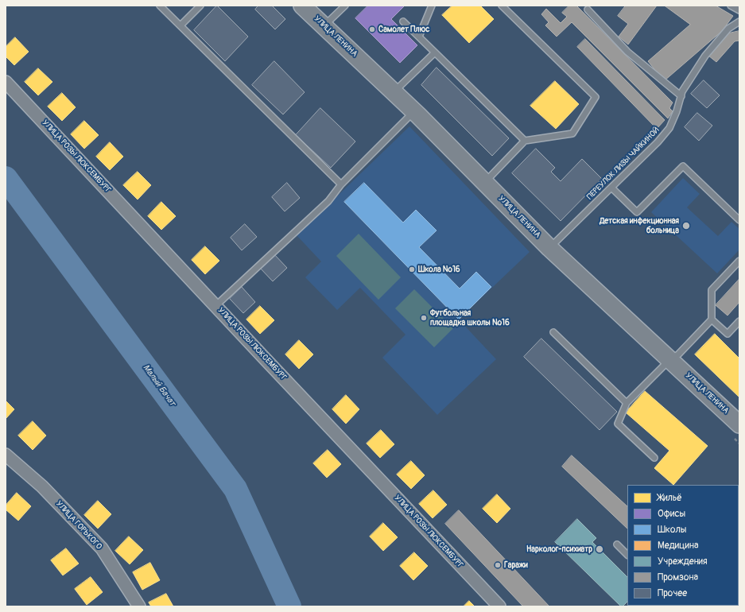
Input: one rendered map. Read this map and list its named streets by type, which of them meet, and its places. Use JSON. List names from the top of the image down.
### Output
{
  "streets": {
    "street": ["УЛИЦА ЛЕНИНА", "УЛИЦА РОЗЫ ЛЮКСЕМБУРГ", "УЛИЦА ГОРЬКОГО"],
    "lane": ["ПЕРЕУЛОК ЛИЗЫ ЧАЙКИНОЙ"]
  },
  "crossings": [
    ["УЛИЦА ЛЕНИНА", "ПЕРЕУЛОК ЛИЗЫ ЧАЙКИНОЙ"]
  ],
  "water": ["Малый Бачат"],
  "places": [
    "Самолет Плюс",
    "Детская инфекционная больница",
    "Школа №16",
    "Футбольная площадка школы №16",
    "Нарколог-психиатр",
    "Гаражи"
  ],
  "legend": [
    "Жильё",
    "Офисы",
    "Школы",
    "Медицина",
    "Учреждения",
    "Промзона",
    "Прочее"
  ]
}
